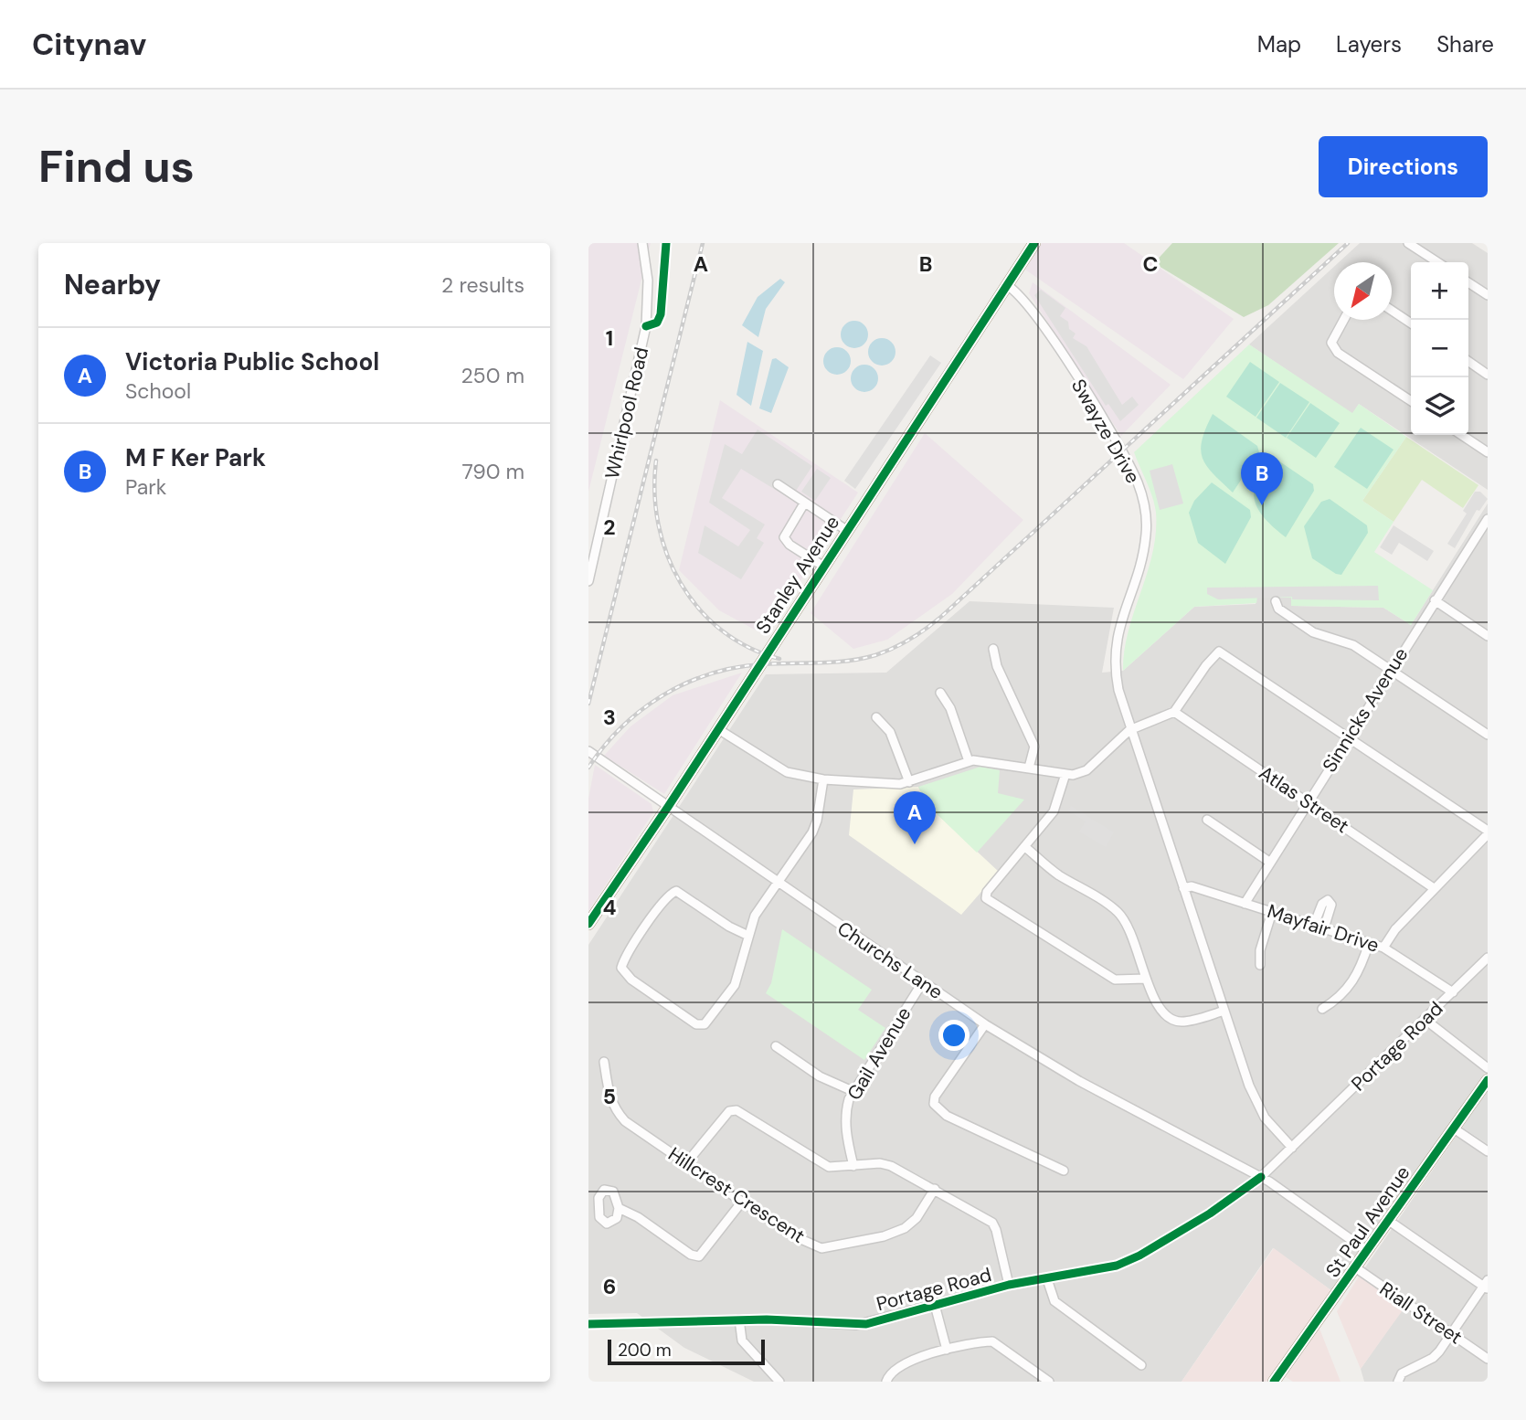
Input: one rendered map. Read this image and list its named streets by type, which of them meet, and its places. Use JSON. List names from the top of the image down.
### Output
{
  "streets": {
    "main road": ["Stanley Avenue", "St Paul Avenue"],
    "street": [
      "Whirlpool Road",
      "Swayze Drive",
      "Sinnicks Avenue",
      "Atlas Street",
      "Mayfair Drive",
      "Churchs Lane",
      "Portage Road",
      "Gail Avenue",
      "Hillcrest Crescent",
      "Riall Street"
    ]
  },
  "crossings": [
    ["Swayze Drive", "Stanley Avenue"],
    ["Swayze Drive", "Mayfair Drive"],
    ["Swayze Drive", "Portage Road"],
    ["Stanley Avenue", "Churchs Lane"],
    ["Sinnicks Avenue", "Atlas Street"],
    ["Sinnicks Avenue", "Mayfair Drive"],
    ["Mayfair Drive", "Portage Road"],
    ["Churchs Lane", "Portage Road"],
    ["Churchs Lane", "Gail Avenue"],
    ["Churchs Lane", "St Paul Avenue"],
    ["St Paul Avenue", "Riall Street"]
  ],
  "scale_bar": "200 m",
  "north": "bottom left",
  "page": {
    "header": "Citynav",
    "nav": ["Map", "Layers", "Share"],
    "buttons": "Directions",
    "title": "Find us",
    "heading": ["Nearby", "2 results"],
    "map_buttons": ["+", "−"],
    "list": [
      {
        "mark": "A",
        "name": "Victoria Public School",
        "note": "School",
        "value": "250 m"
      },
      {
        "mark": "B",
        "name": "M F Ker Park",
        "note": "Park",
        "value": "790 m"
      }
    ],
    "pins": ["B", "A"],
    "scale": "200 m"
  },
  "grid": {
    "columns": ["A", "B", "C"],
    "rows": [
      "1",
      "2",
      "3",
      "4",
      "5",
      "6"
    ]
  }
}
